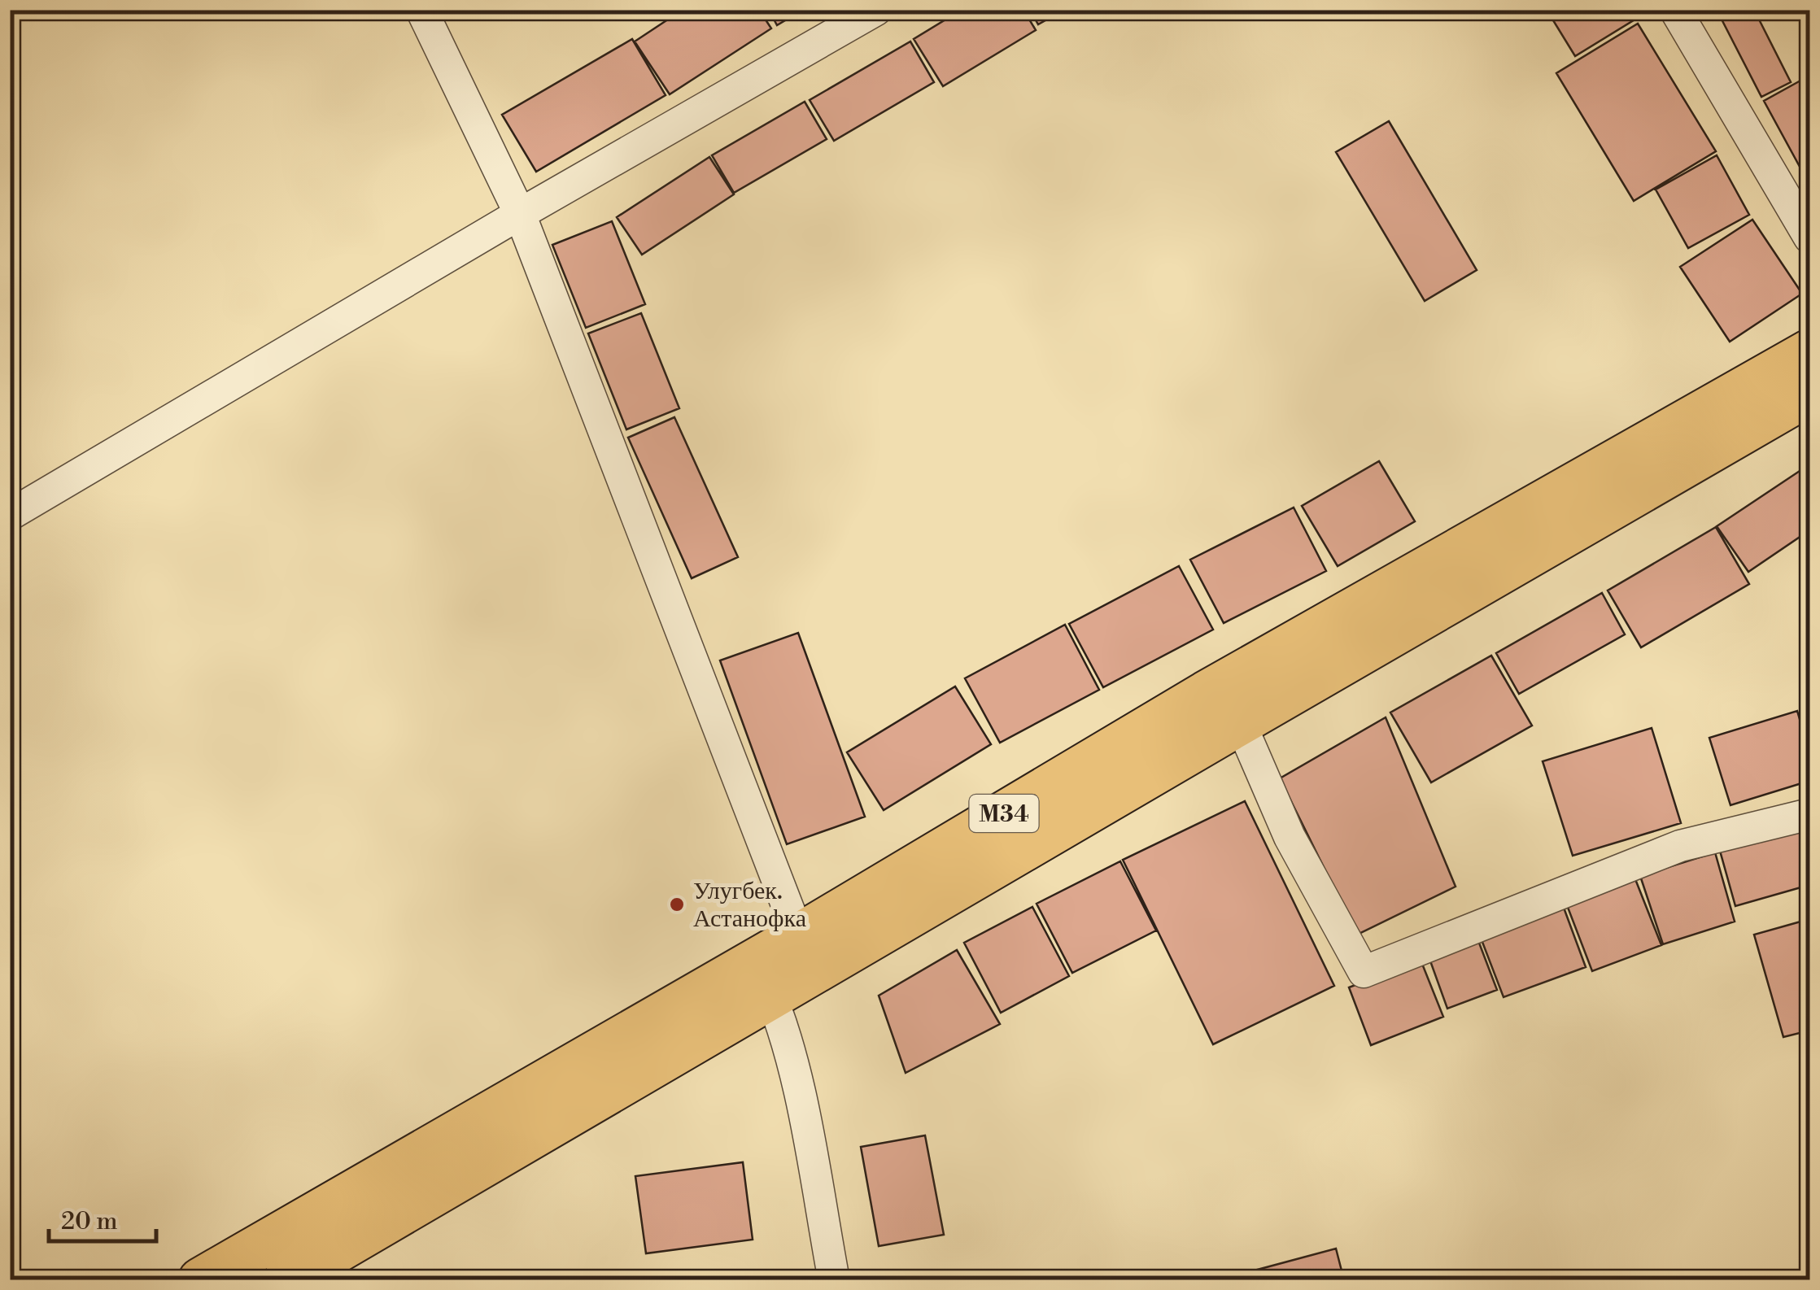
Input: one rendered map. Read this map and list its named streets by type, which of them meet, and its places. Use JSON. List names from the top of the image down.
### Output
{
  "streets": {
    "main road": ["M34"]
  },
  "places": ["Улугбек. Астанофка"],
  "scale_bar": "20 m"
}
